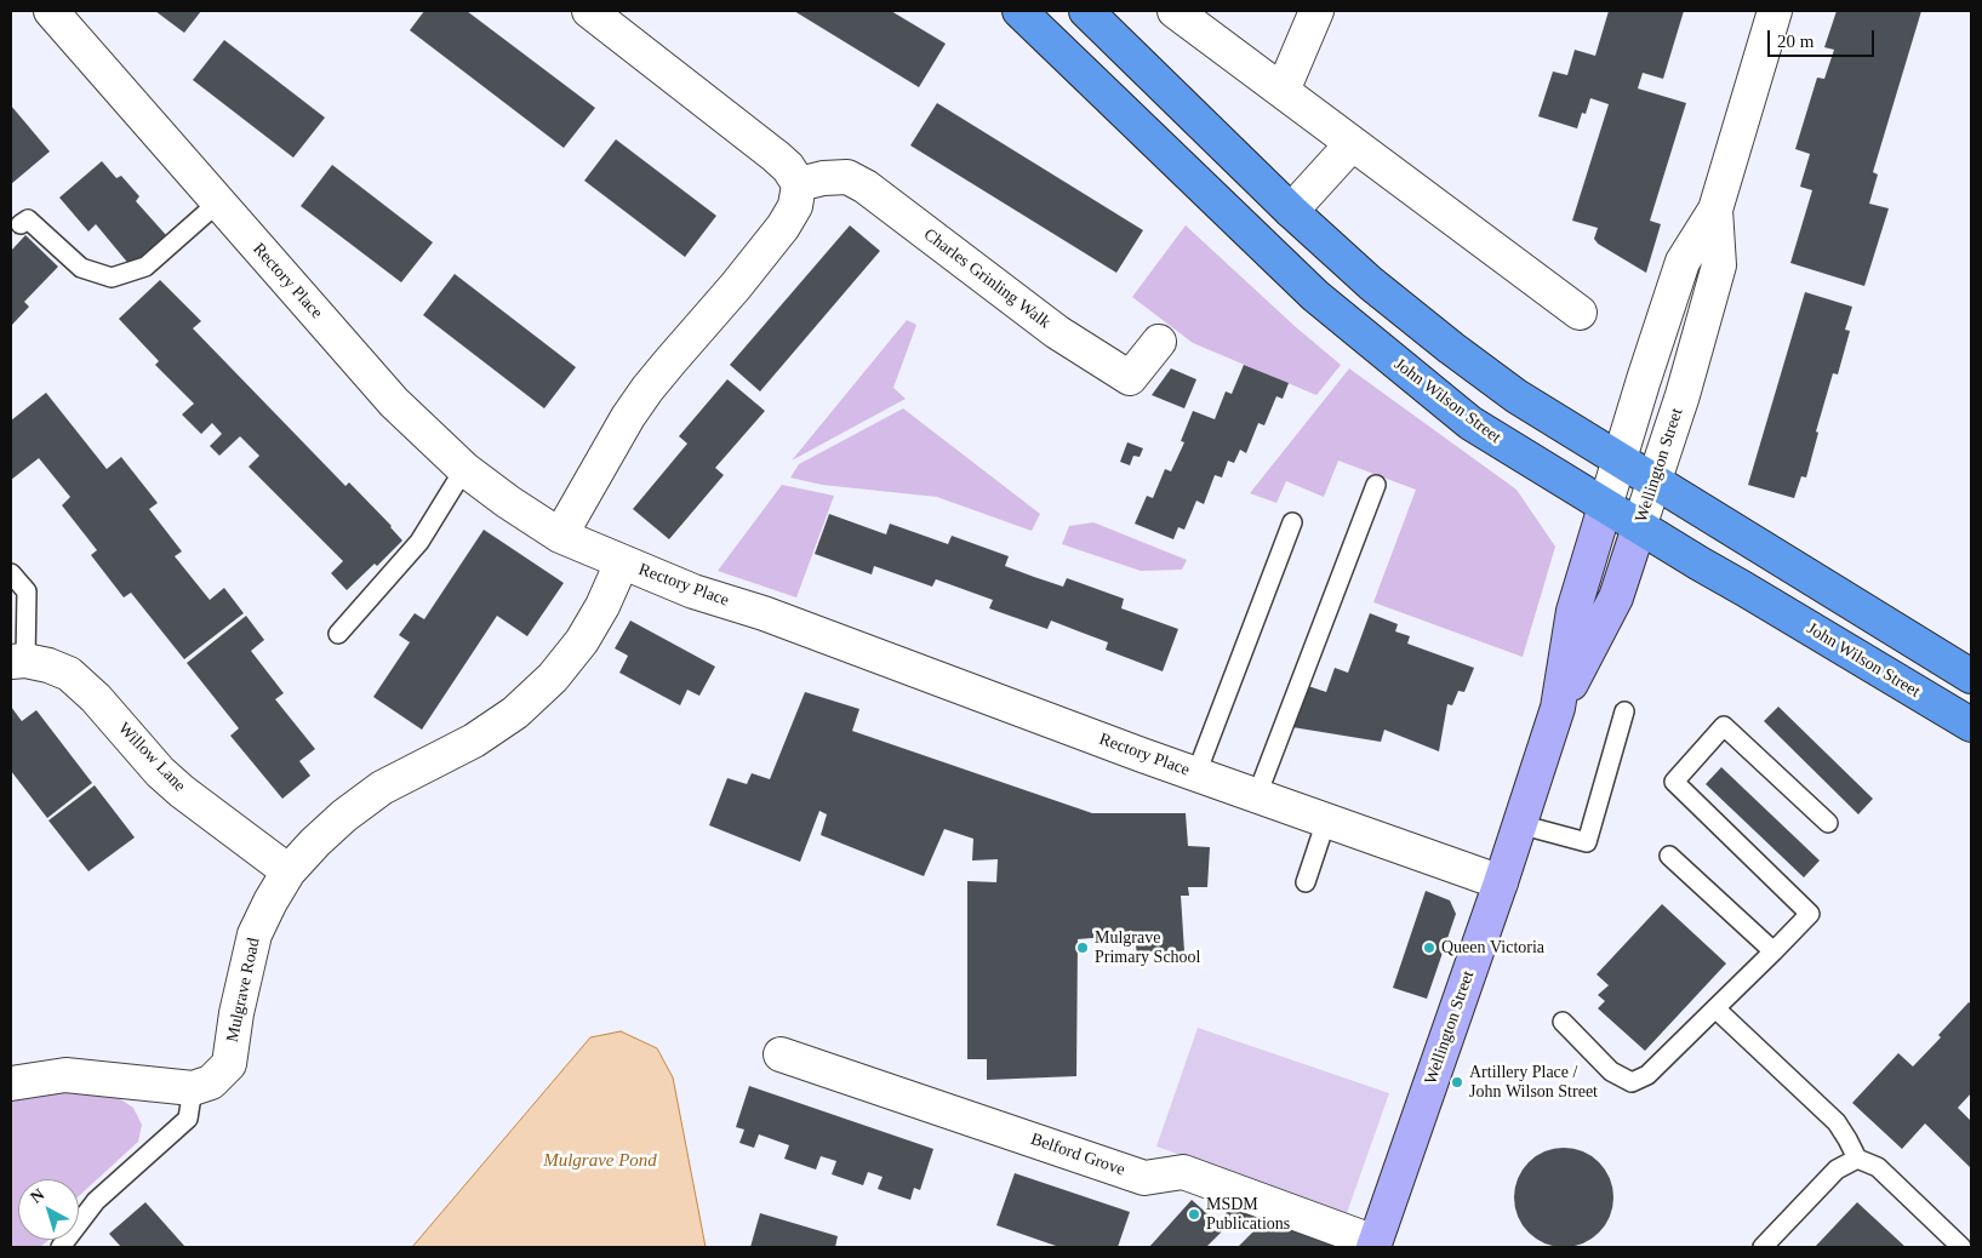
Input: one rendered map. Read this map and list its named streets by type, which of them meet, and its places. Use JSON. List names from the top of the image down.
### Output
{
  "streets": {
    "highway": ["John Wilson Street"],
    "main road": ["Wellington Street"],
    "street": [
      "Charles Grinling Walk",
      "Rectory Place",
      "Willow Lane",
      "Mulgrave Road",
      "Belford Grove"
    ]
  },
  "crossings": [
    ["Rectory Place", "Wellington Street"],
    ["Rectory Place", "Mulgrave Road"],
    ["John Wilson Street", "Wellington Street"],
    ["Wellington Street", "Belford Grove"],
    ["Willow Lane", "Mulgrave Road"]
  ],
  "water": ["Mulgrave Pond"],
  "places": [
    "Mulgrave Primary School",
    "Queen Victoria",
    "Artillery Place / John Wilson Street",
    "MSDM Publications"
  ],
  "scale_bar": "20 m",
  "north": "top left"
}
